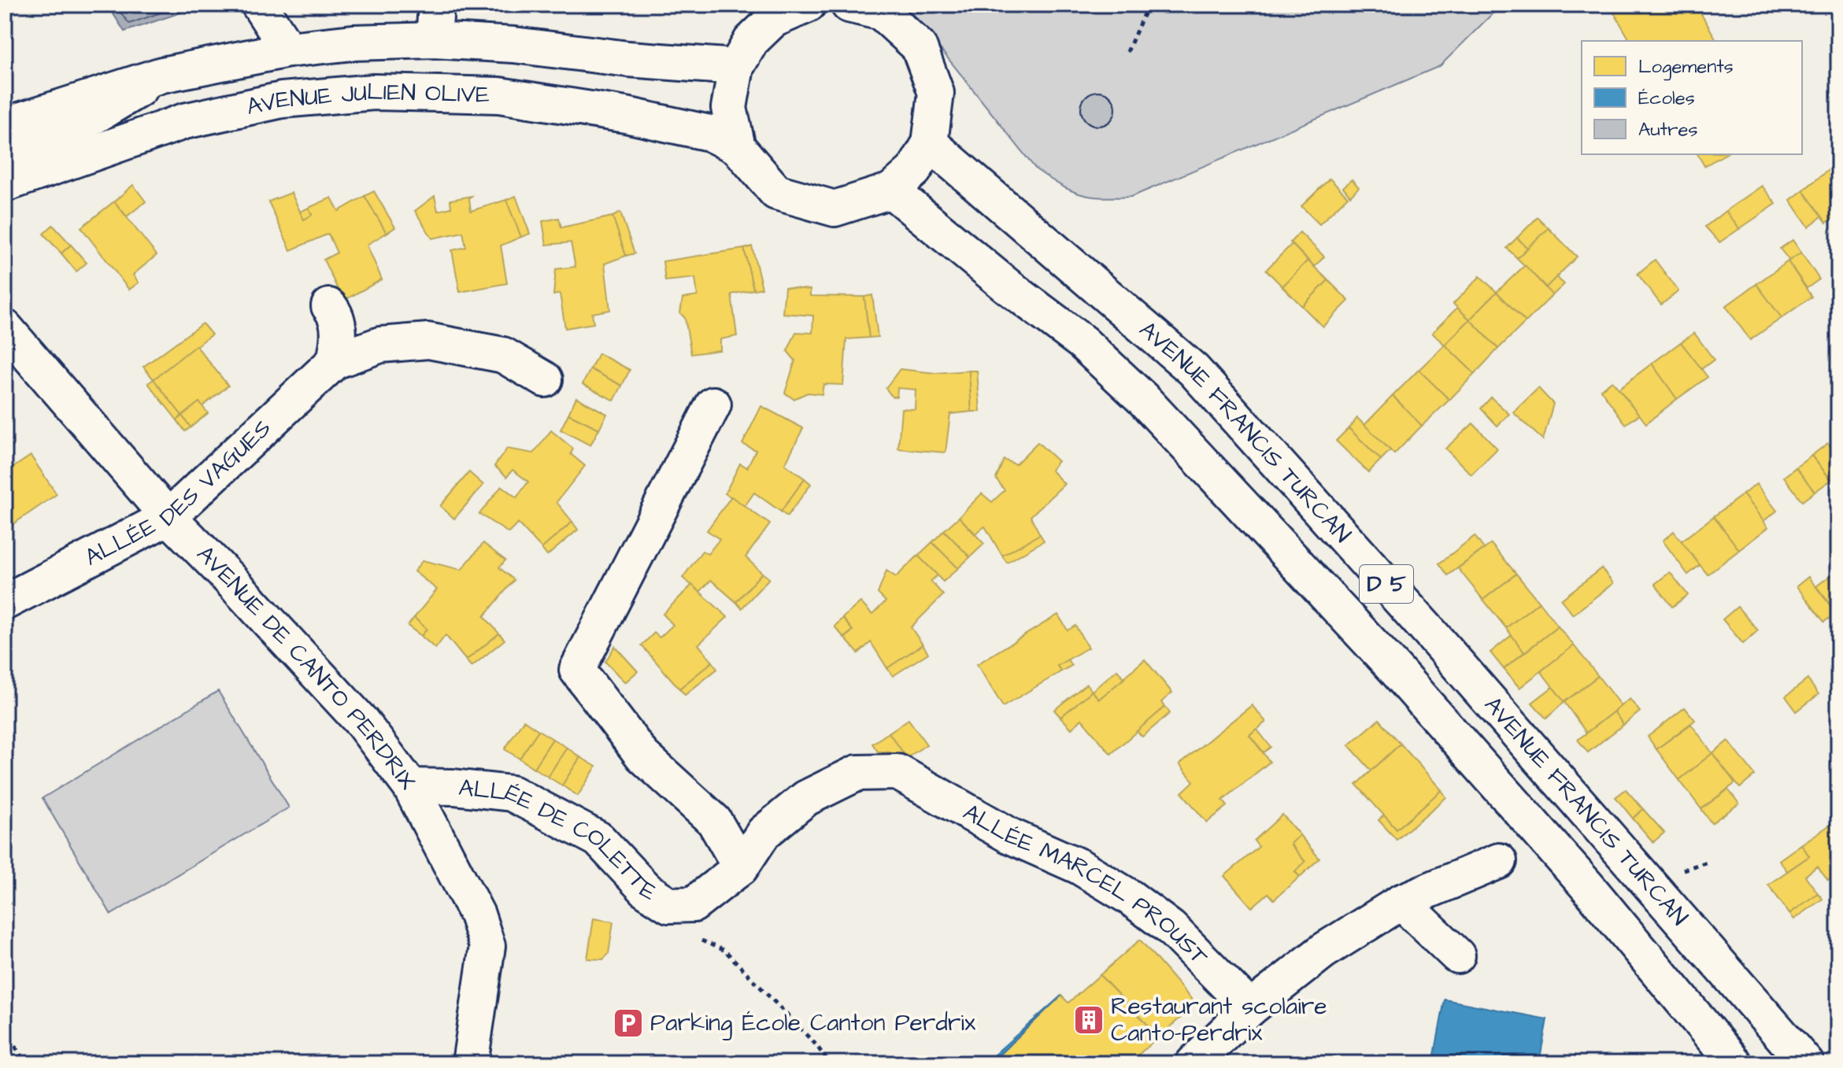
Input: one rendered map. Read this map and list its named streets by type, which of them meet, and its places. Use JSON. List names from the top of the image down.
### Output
{
  "streets": {
    "main road": [
      "AVENUE JULIEN OLIVE",
      "AVENUE FRANCIS TURCAN",
      "ALLÉE DES VAGUES",
      "D 5",
      "AVENUE DE CANTO PERDRIX",
      "ALLÉE DE COLETTE",
      "ALLÉE MARCEL PROUST"
    ]
  },
  "crossings": [
    ["ALLÉE DES VAGUES", "AVENUE DE CANTO PERDRIX"],
    ["AVENUE DE CANTO PERDRIX", "ALLÉE DE COLETTE"],
    ["ALLÉE DE COLETTE", "ALLÉE MARCEL PROUST"]
  ],
  "places": {
    "building": ["Restaurant scolaire Canto-Perdrix"],
    "parking": ["Parking École Canton Perdrix"]
  },
  "legend": ["Logements", "Écoles", "Autres"]
}
